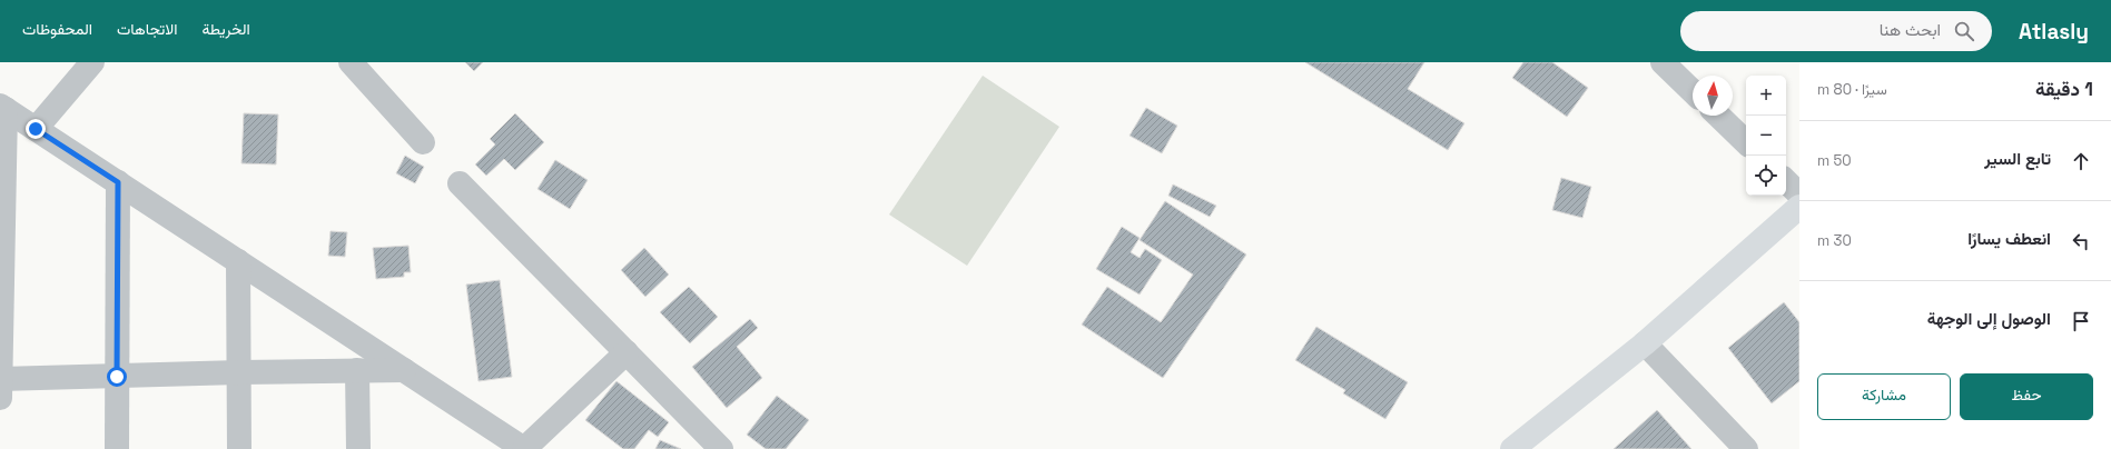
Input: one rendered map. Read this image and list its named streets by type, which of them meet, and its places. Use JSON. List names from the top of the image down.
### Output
{
  "north": "top",
  "page": {
    "header": "Atlasly",
    "search": "ابحث هنا",
    "nav": ["الخريطة", "الاتجاهات", "المحفوظات"],
    "heading": ["1 دقيقة", "سيرًا · 80 m"],
    "map_buttons": ["+", "−"],
    "list": [
      ["تابع السير", "50 m"],
      ["انعطف يسارًا", "30 m"],
      "الوصول إلى الوجهة"
    ],
    "buttons": ["حفظ", "مشاركة"]
  }
}
